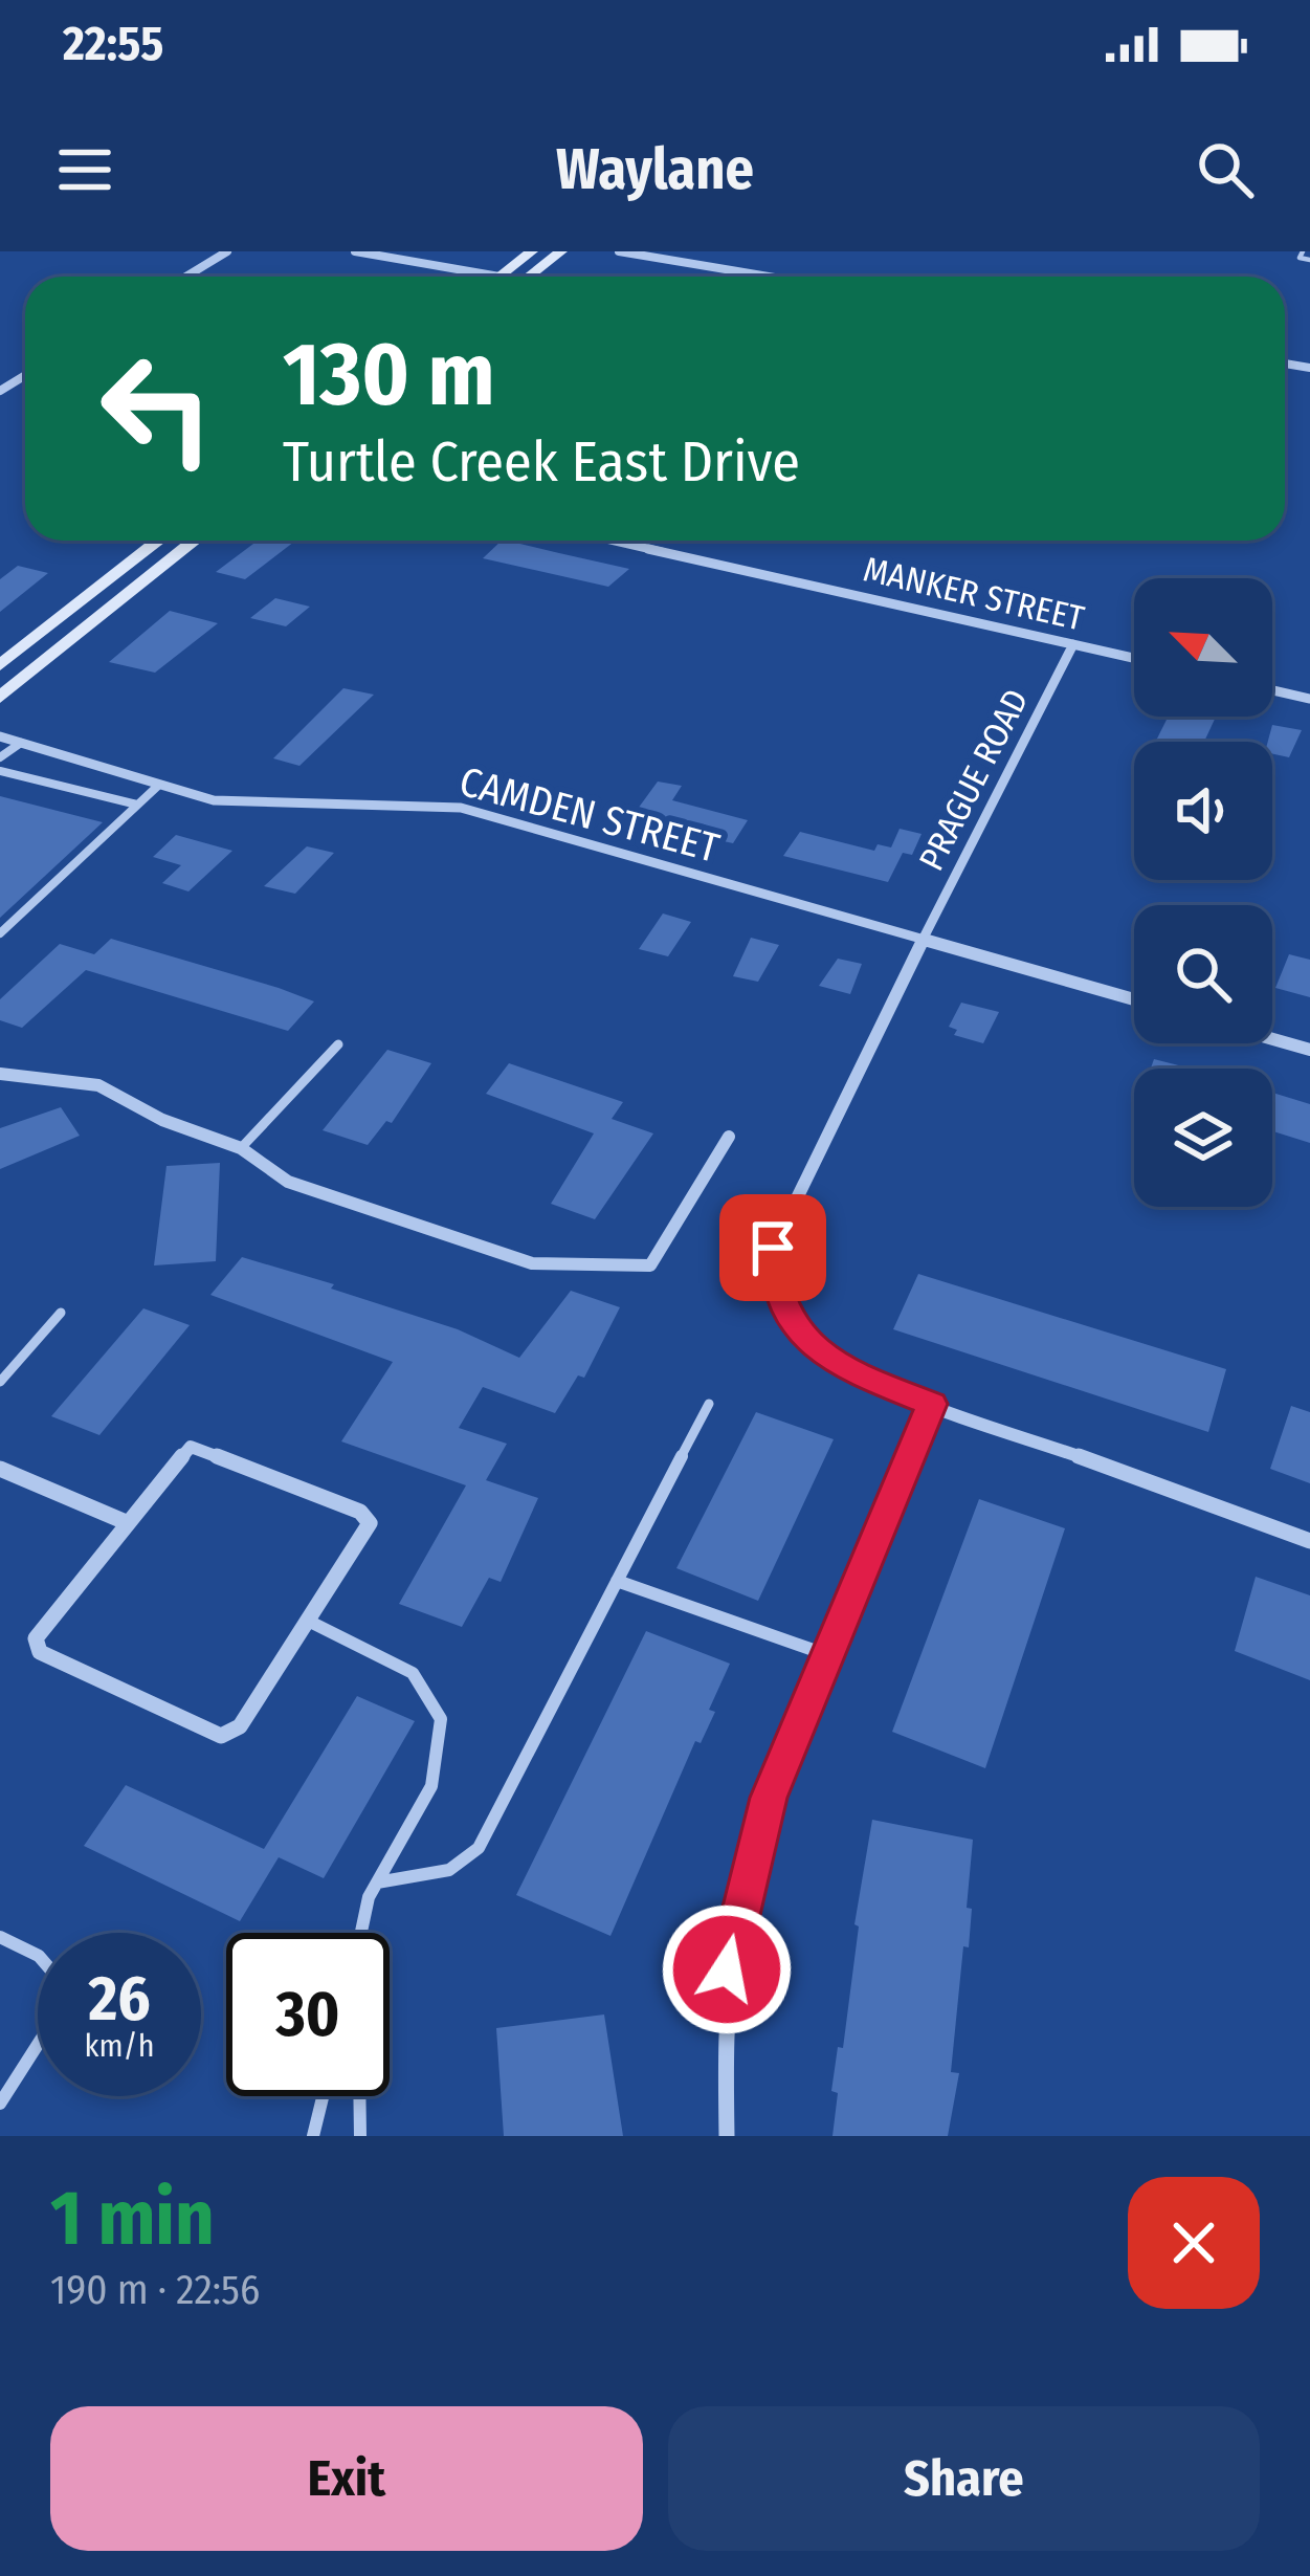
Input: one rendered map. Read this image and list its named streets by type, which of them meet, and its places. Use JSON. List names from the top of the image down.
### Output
{
  "streets": {
    "street": ["MANKER STREET", "PRAGUE ROAD", "CAMDEN STREET"]
  },
  "crossings": [
    ["MANKER STREET", "PRAGUE ROAD"],
    ["PRAGUE ROAD", "CAMDEN STREET"]
  ],
  "north": "top left",
  "page": {
    "status": "22:55",
    "header": "Waylane",
    "turn": ["130 m", "Turtle Creek East Drive"],
    "speed": "26 km/h",
    "limit": "30",
    "heading": ["1 min", "190 m · 22:56"],
    "buttons": ["Exit", "Share"]
  }
}
